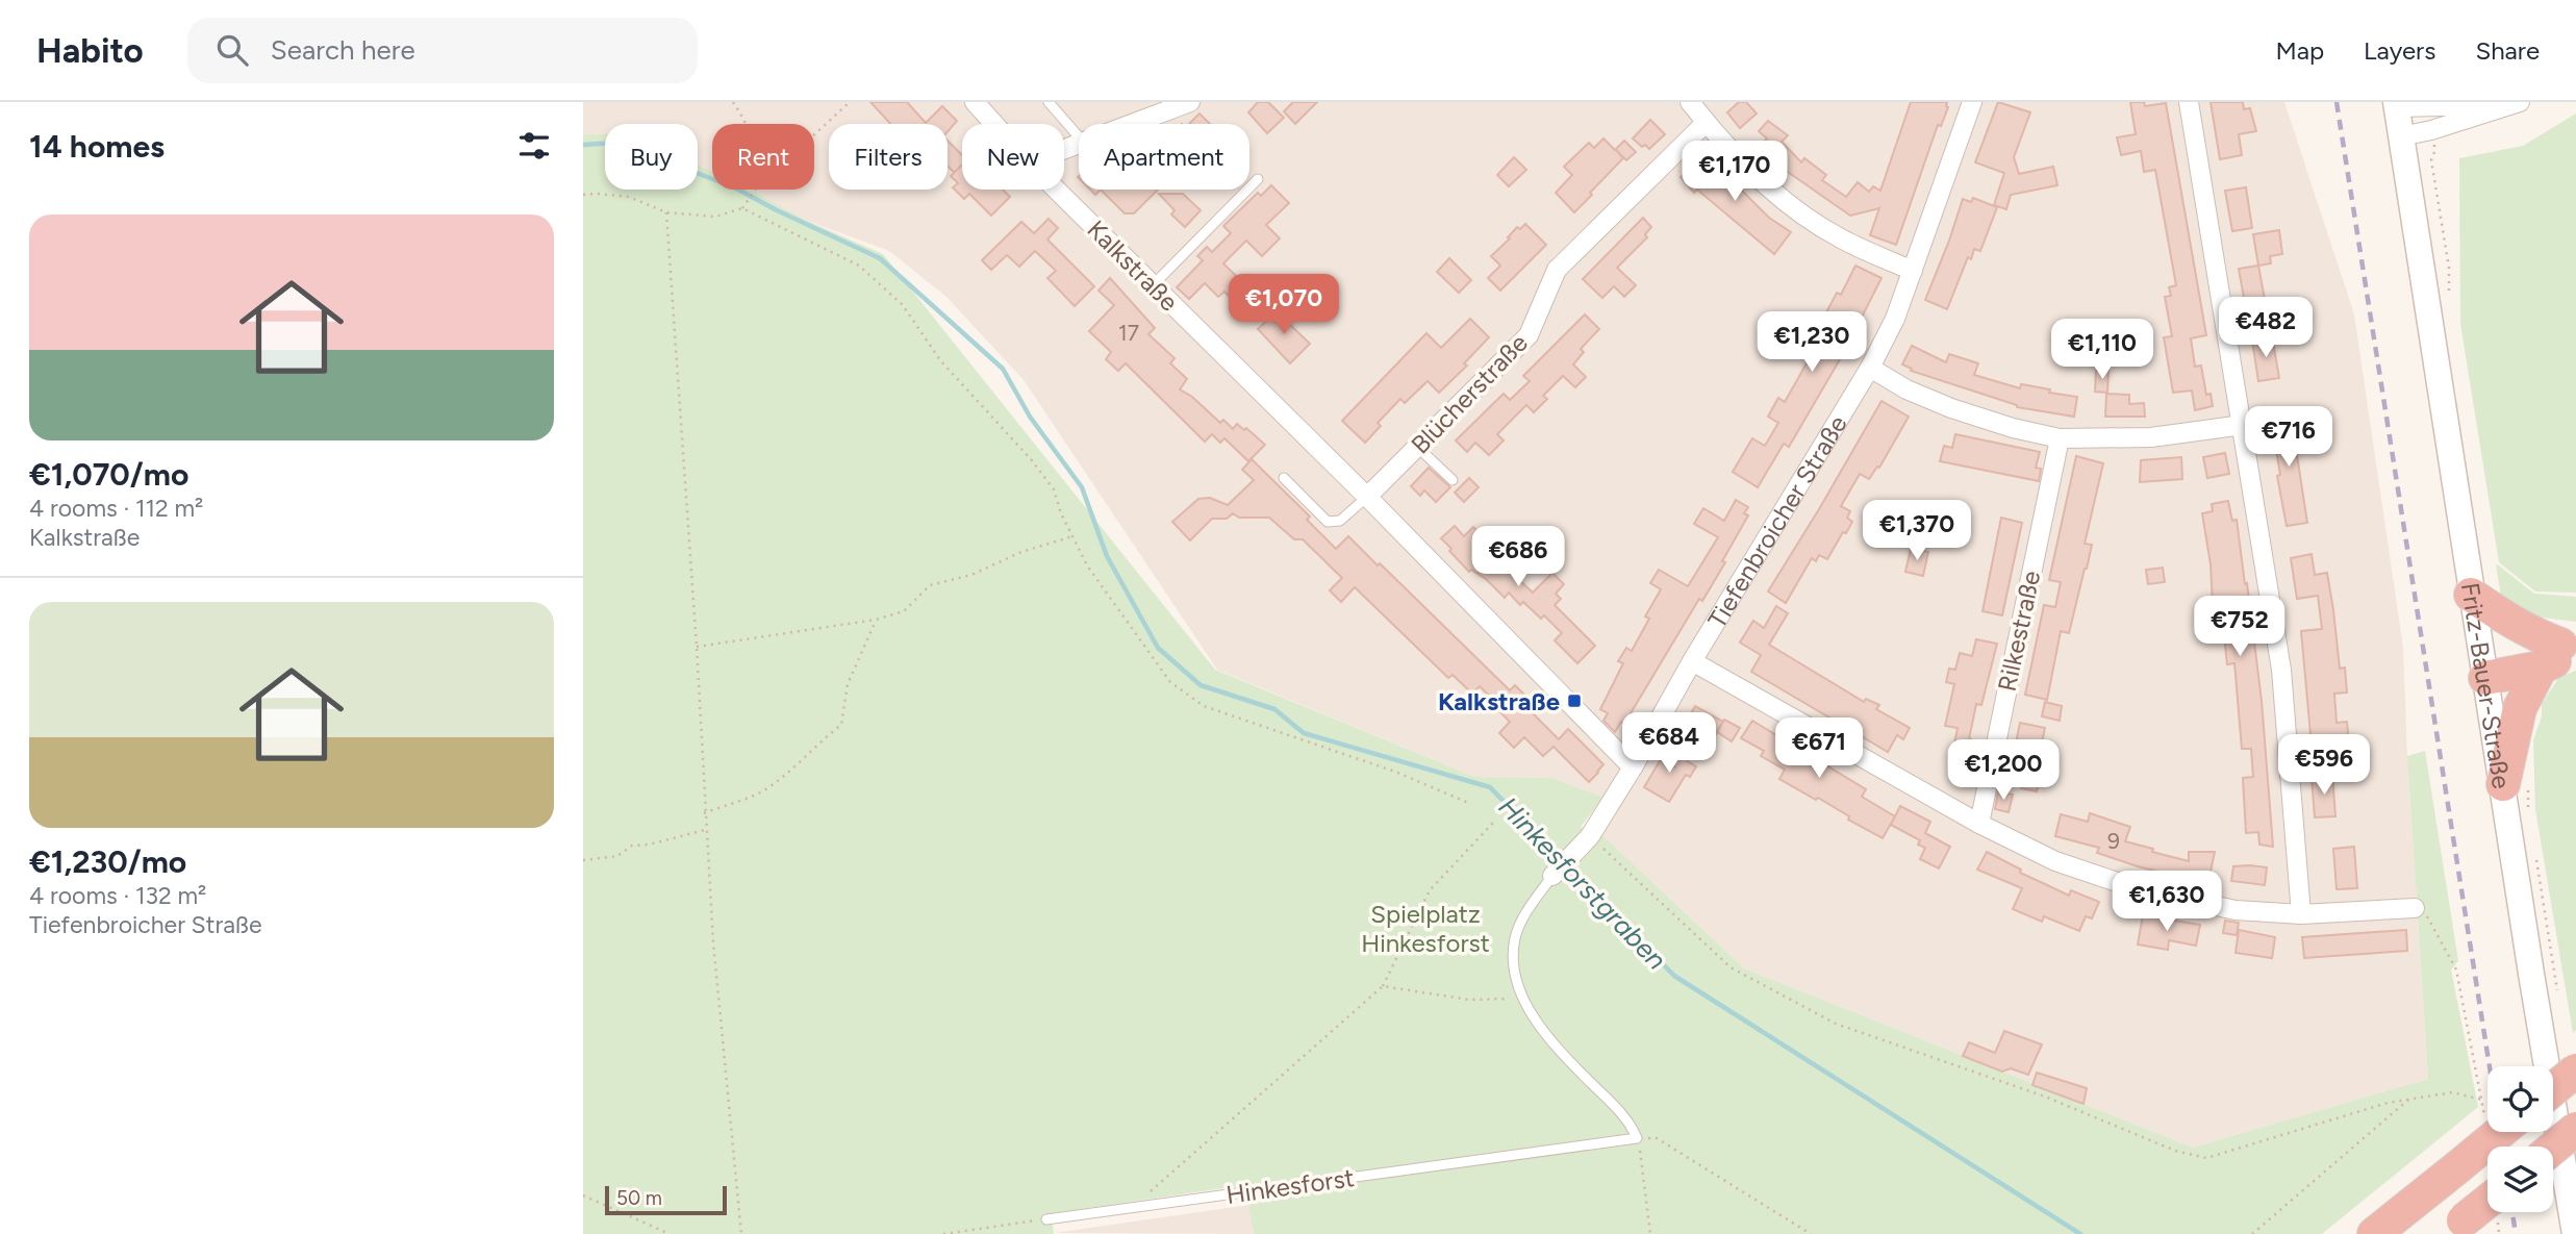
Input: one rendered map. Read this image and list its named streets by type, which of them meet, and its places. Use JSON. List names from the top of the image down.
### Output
{
  "streets": {
    "main road": ["Fritz-Bauer-Straße"],
    "street": [
      "Kalkstraße",
      "Blücherstraße",
      "Tiefenbroicher Straße",
      "Rilkestraße"
    ],
    "lane": ["Hinkesforst"]
  },
  "crossings": [
    ["Kalkstraße", "Blücherstraße"],
    ["Kalkstraße", "Tiefenbroicher Straße"]
  ],
  "water": ["Hinkesforstgraben"],
  "parks": ["Spielplatz Hinkesforst"],
  "places": {
    "transit": ["Kalkstraße"]
  },
  "house_numbers": ["17", "9"],
  "scale_bar": "50 m",
  "page": {
    "header": "Habito",
    "search": "Search here",
    "nav": ["Map", "Layers", "Share"],
    "heading": "14 homes",
    "chip": [
      "Buy",
      "Rent",
      "Filters",
      "New",
      "Apartment"
    ],
    "price": [
      "€1,170",
      "€1,070",
      "€482",
      "€1,230",
      "€1,110",
      "€716",
      "€1,370",
      "€686",
      "€752",
      "€684",
      "€671",
      "€596",
      "€1,200",
      "€1,630"
    ],
    "list": [
      {
        "name": "€1,070/mo",
        "note": "4 rooms · 112 m² · Kalkstraße"
      },
      {
        "name": "€1,230/mo",
        "note": "4 rooms · 132 m² · Tiefenbroicher Straße"
      }
    ],
    "scale": "50 m"
  }
}
